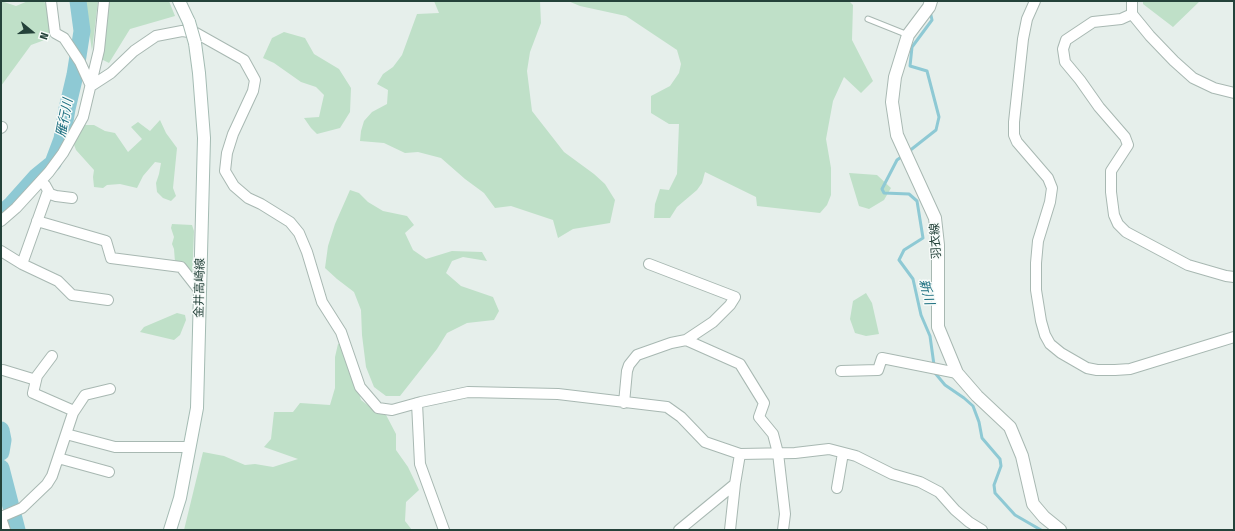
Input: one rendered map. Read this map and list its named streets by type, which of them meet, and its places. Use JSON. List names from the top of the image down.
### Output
{
  "streets": {
    "street": ["羽衣線", "金井高崎線"]
  },
  "water": ["雁行川", "新川"],
  "north": "right"
}
